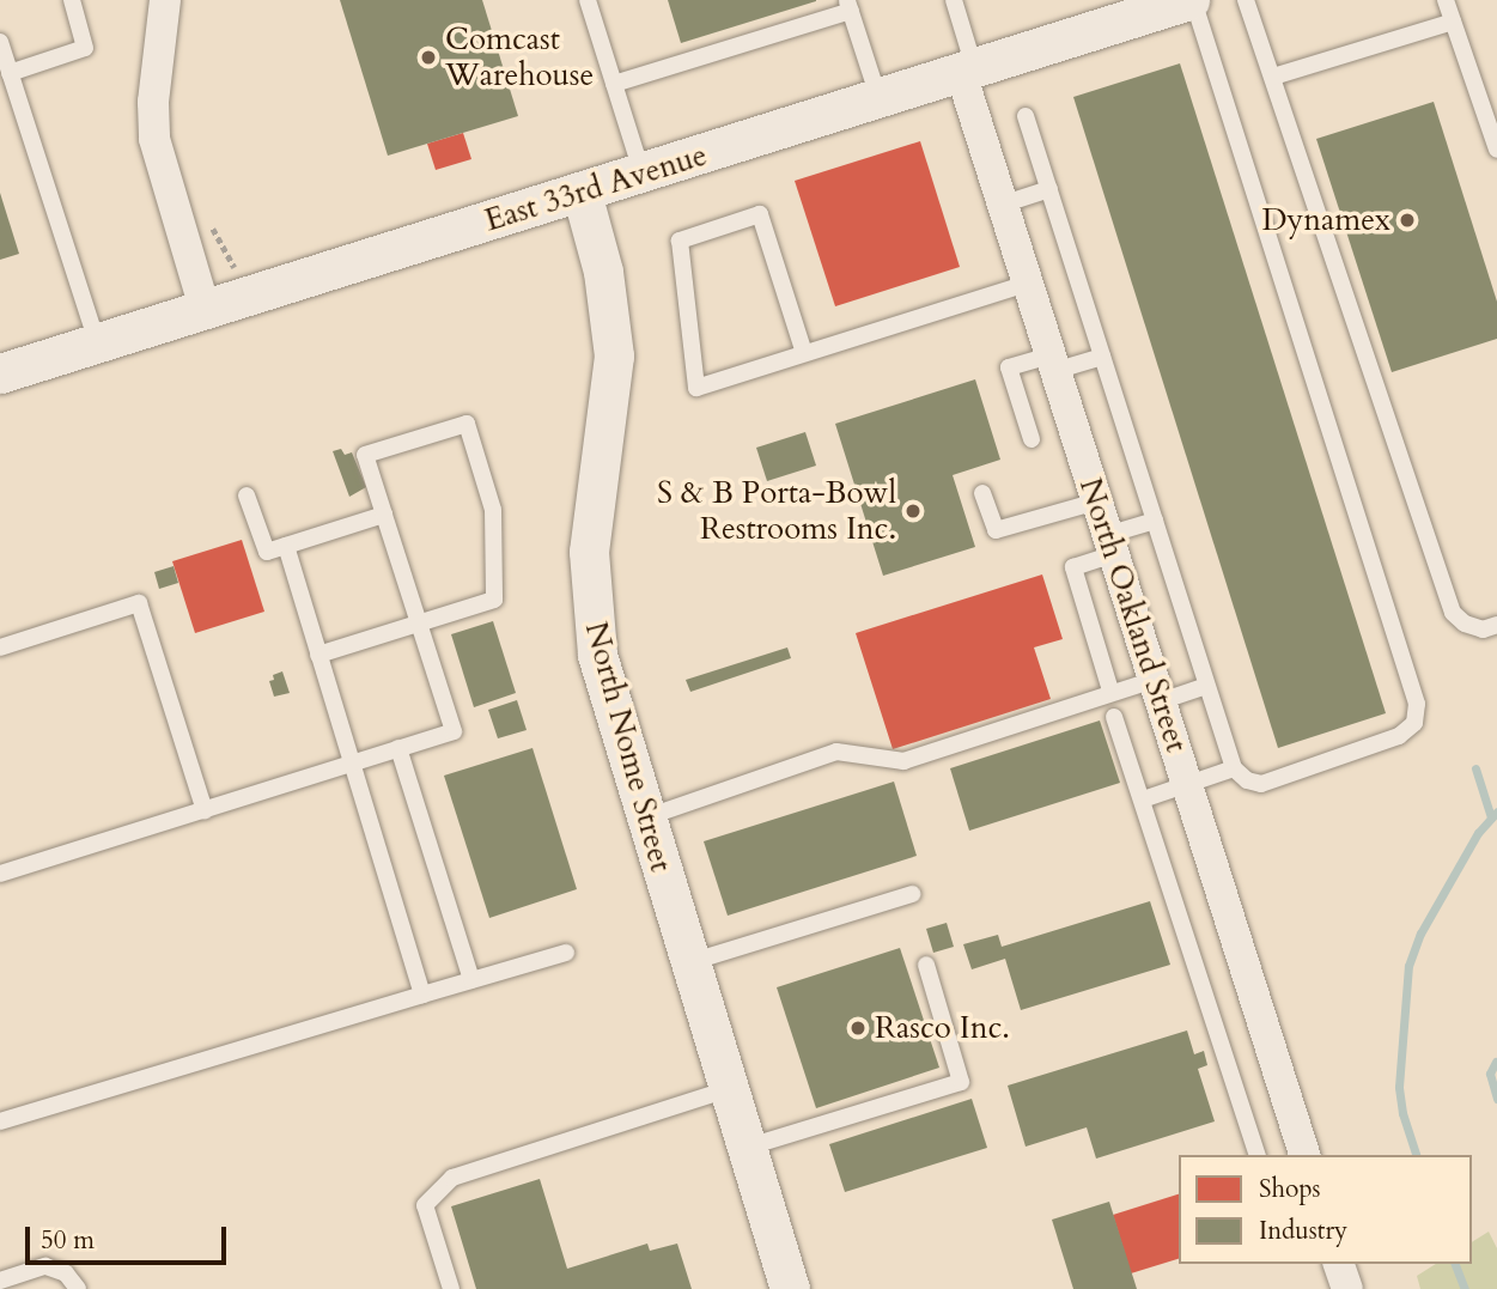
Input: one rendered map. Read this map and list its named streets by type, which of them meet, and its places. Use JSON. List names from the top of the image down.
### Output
{
  "streets": {
    "street": ["East 33rd Avenue", "North Oakland Street", "North Nome Street"]
  },
  "crossings": [
    ["East 33rd Avenue", "North Oakland Street"],
    ["East 33rd Avenue", "North Nome Street"]
  ],
  "places": [
    "Comcast Warehouse",
    "Dynamex",
    "S & B Porta-Bowl Restrooms Inc.",
    "Rasco Inc."
  ],
  "legend": ["Shops", "Industry"],
  "scale_bar": "50 m"
}
